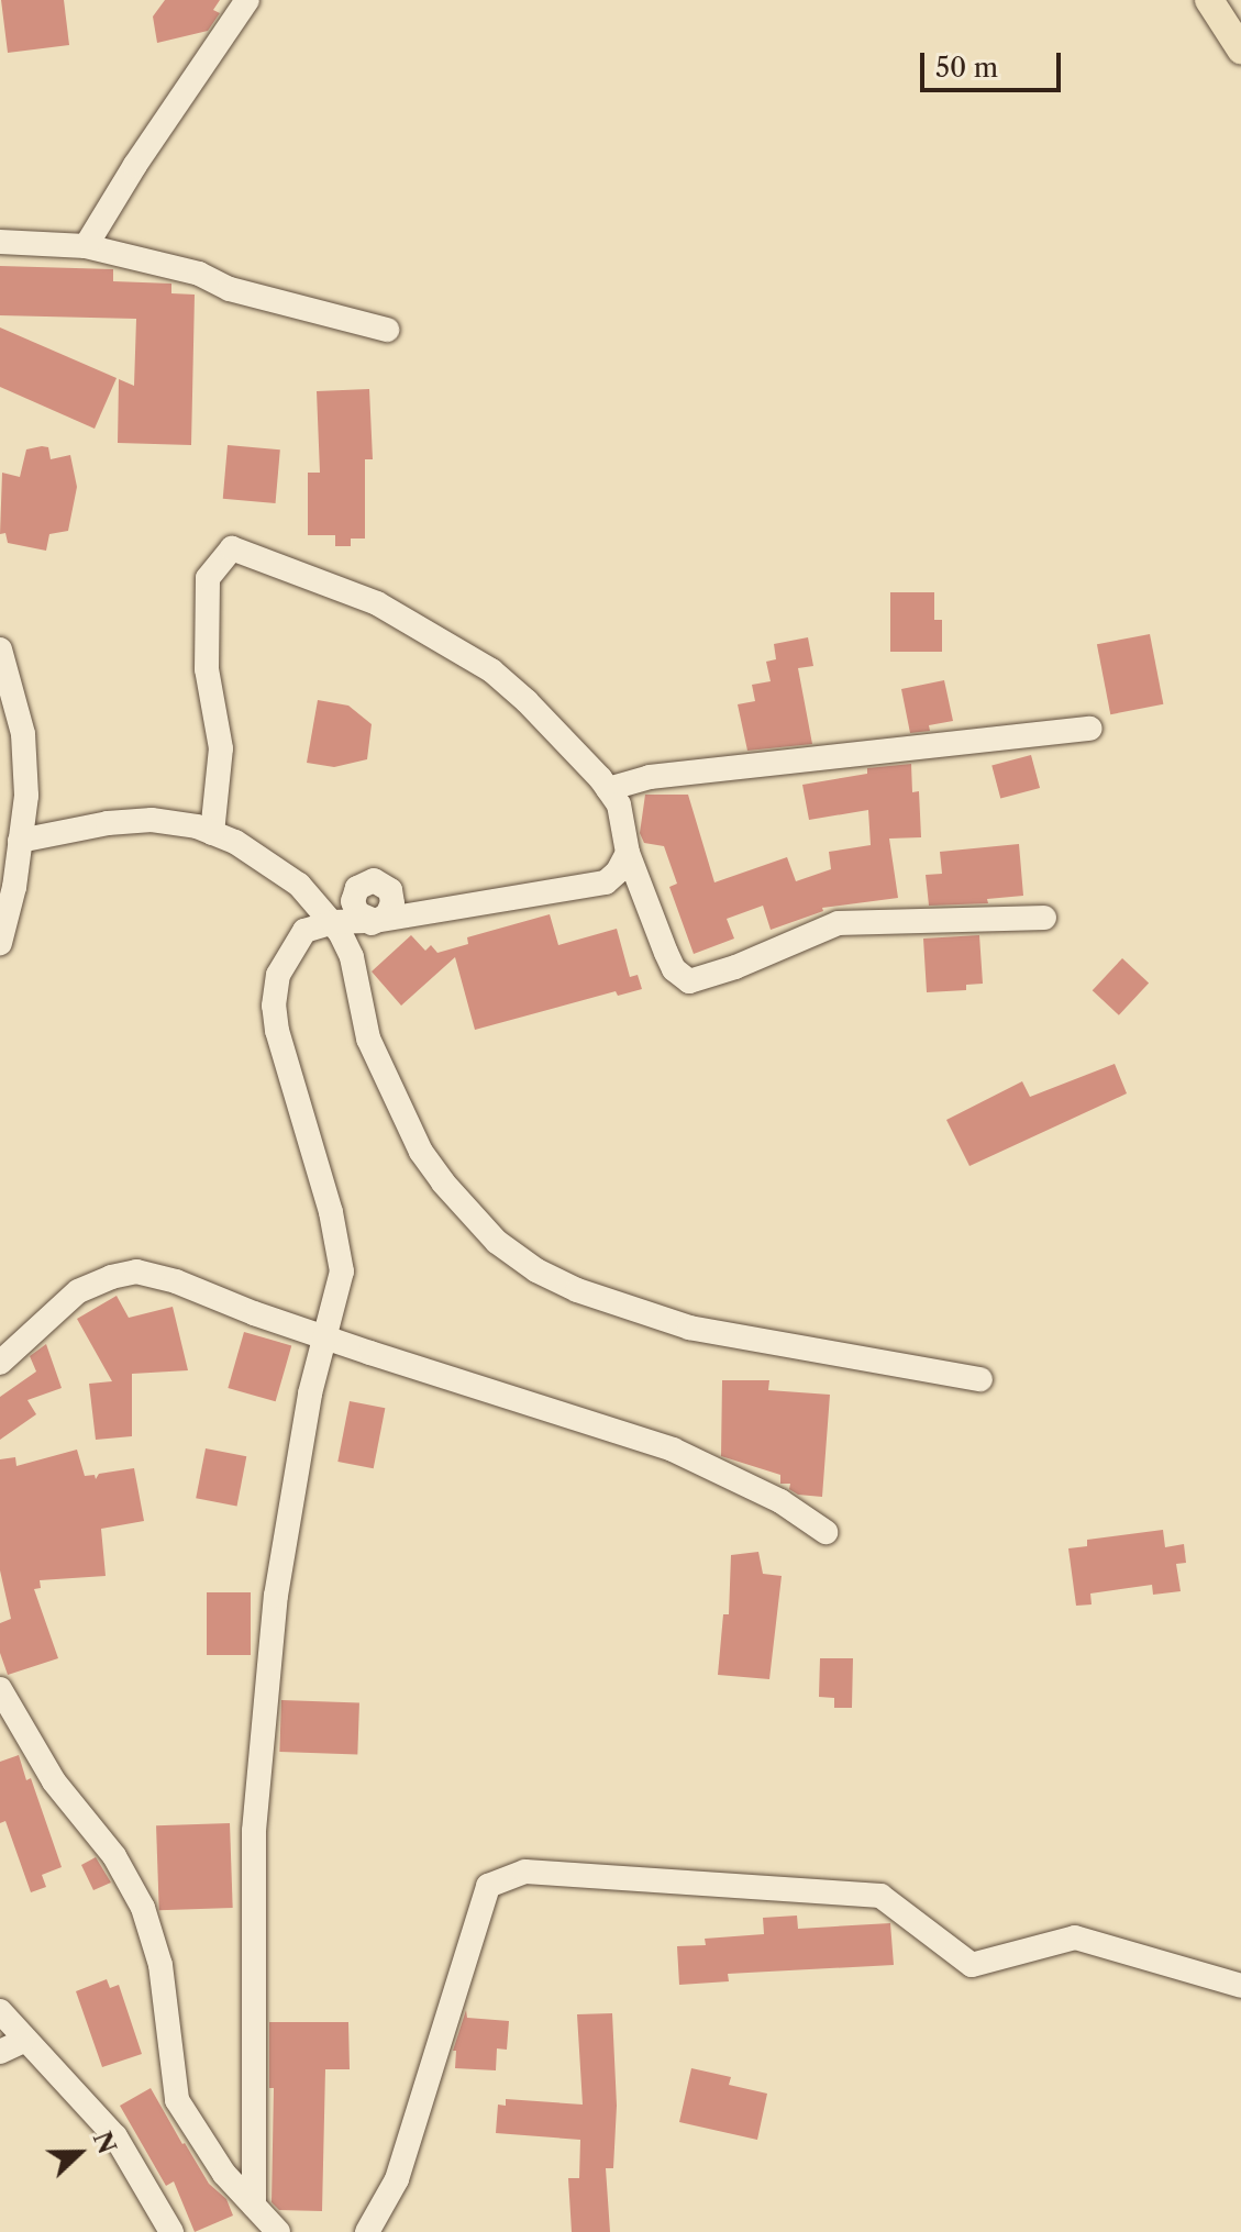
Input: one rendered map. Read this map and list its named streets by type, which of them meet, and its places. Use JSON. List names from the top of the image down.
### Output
{
  "scale_bar": "50 m",
  "north": "right"
}
